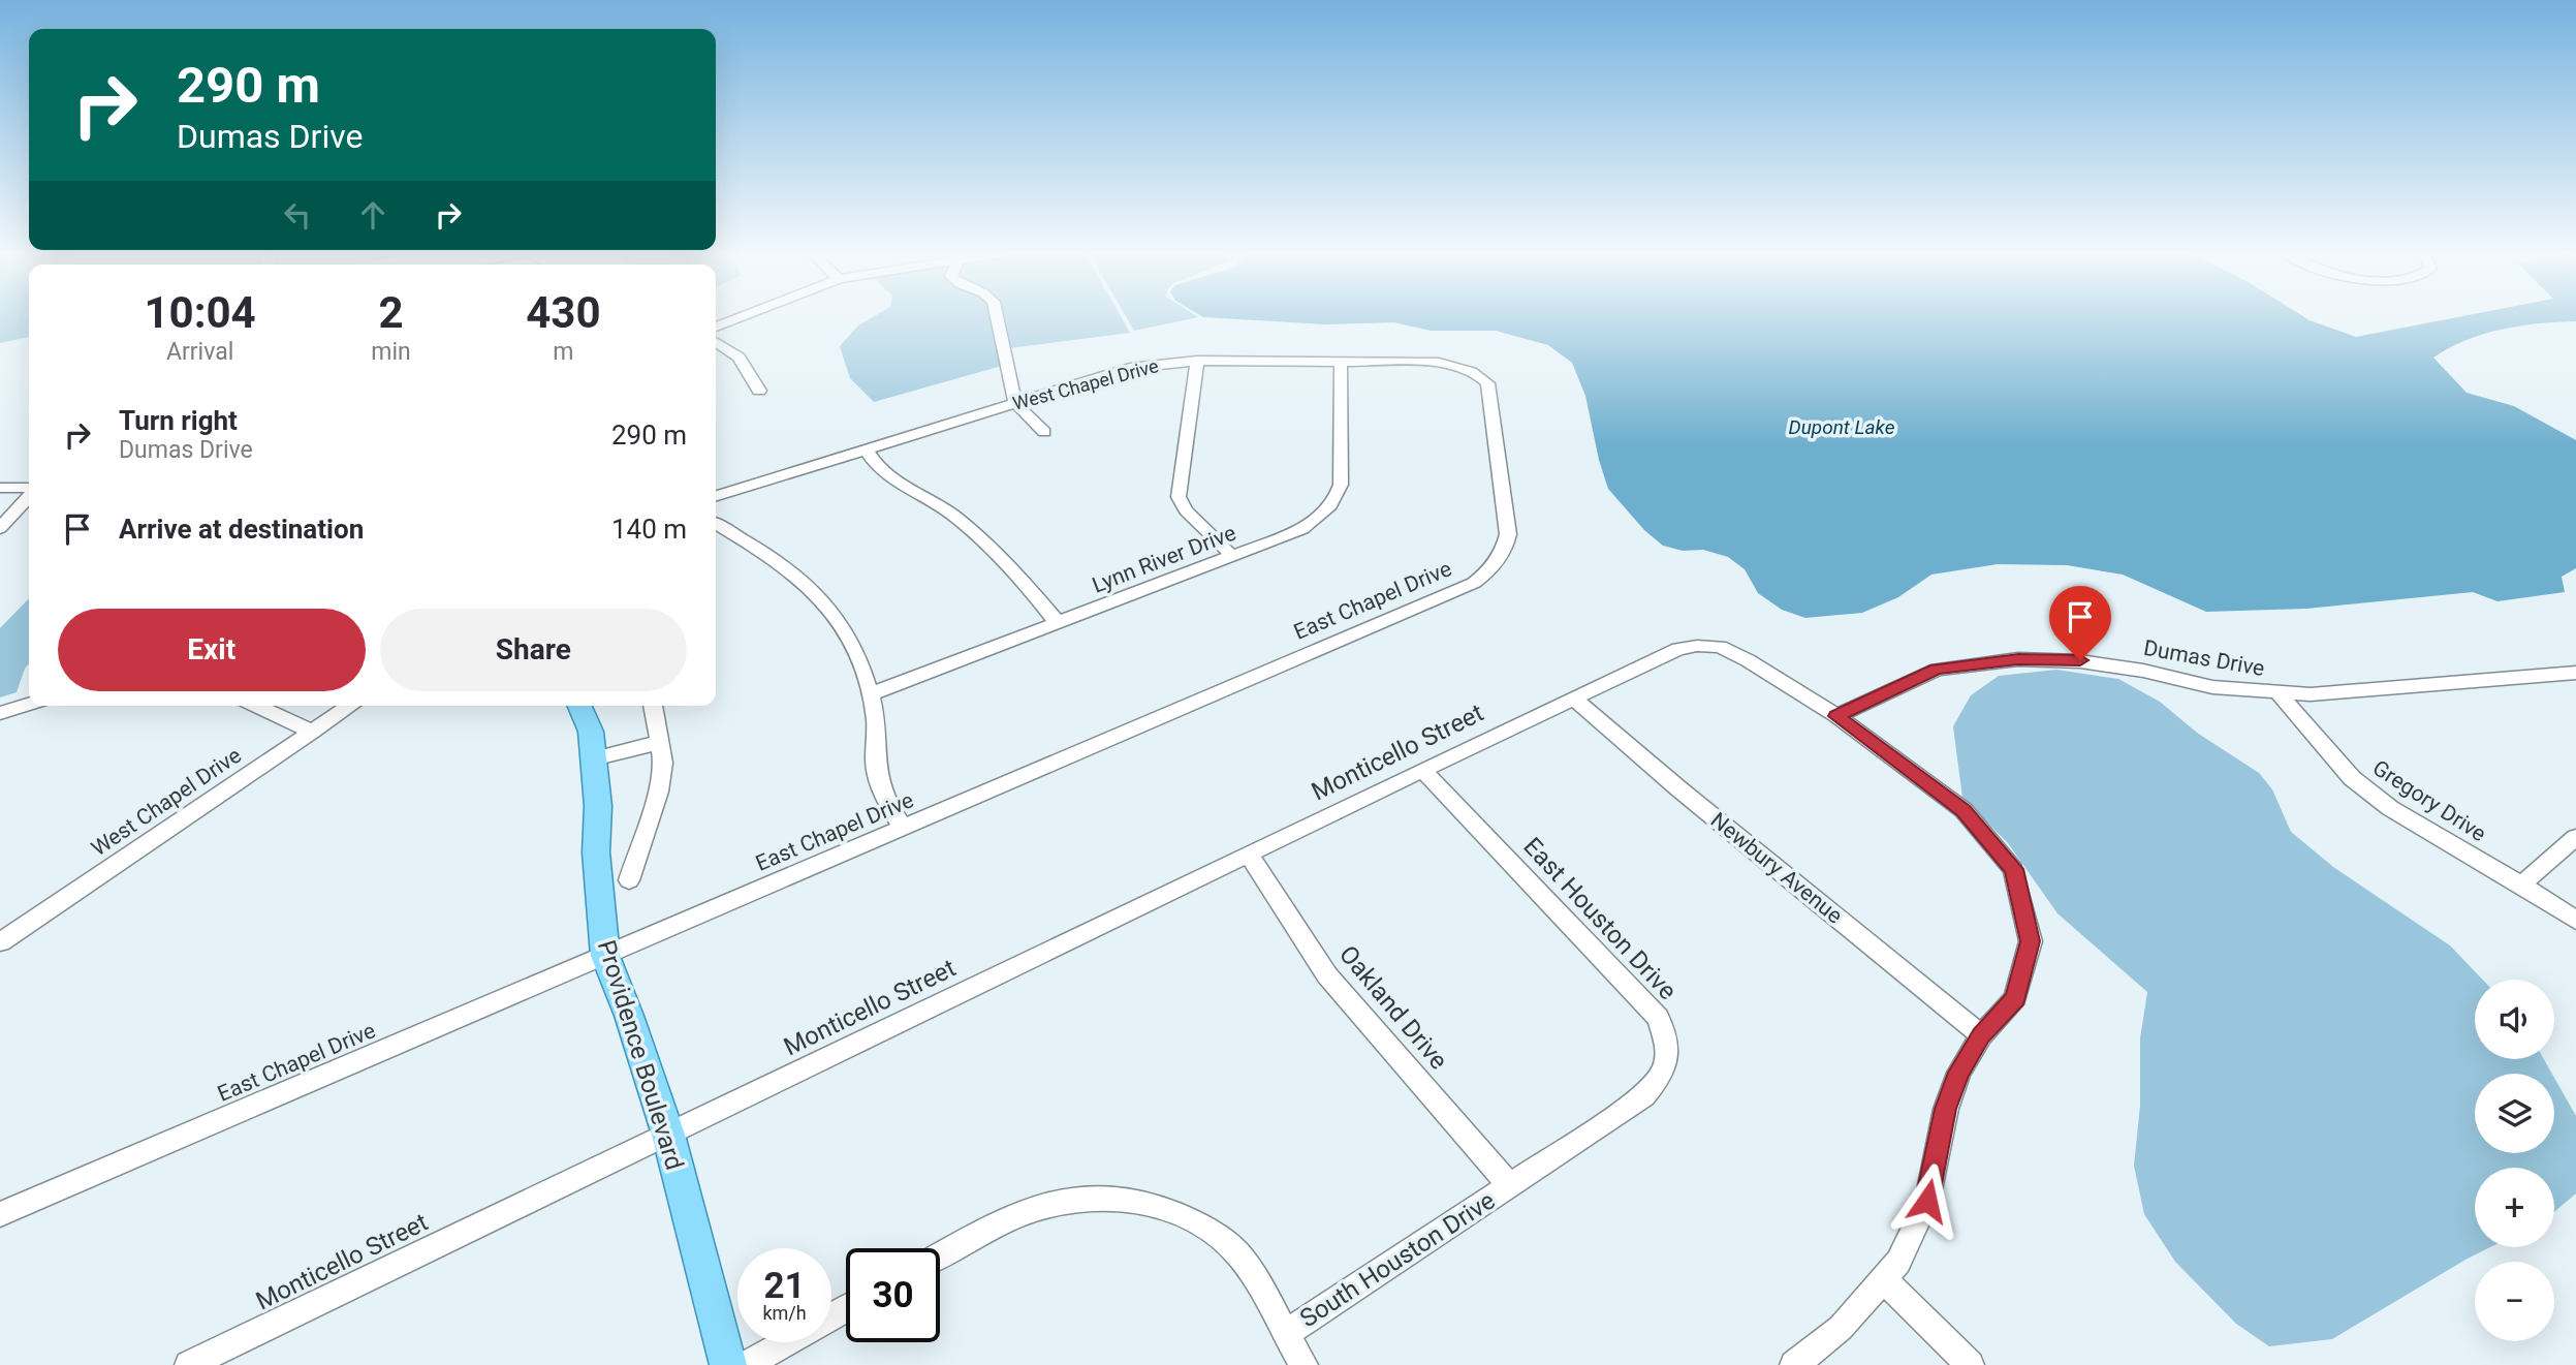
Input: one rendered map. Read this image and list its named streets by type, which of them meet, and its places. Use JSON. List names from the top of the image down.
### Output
{
  "streets": {
    "main road": ["Providence Boulevard"],
    "street": [
      "West Chapel Drive",
      "Lynn River Drive",
      "East Chapel Drive",
      "Dumas Drive",
      "Monticello Street",
      "Gregory Drive",
      "Newbury Avenue",
      "East Houston Drive",
      "Oakland Drive",
      "South Houston Drive"
    ]
  },
  "crossings": [
    ["West Chapel Drive", "Lynn River Drive"],
    ["West Chapel Drive", "East Chapel Drive"],
    ["East Chapel Drive", "Providence Boulevard"],
    ["Dumas Drive", "Monticello Street"],
    ["Dumas Drive", "Gregory Drive"],
    ["Monticello Street", "Newbury Avenue"],
    ["Monticello Street", "East Houston Drive"],
    ["Monticello Street", "Oakland Drive"],
    ["Monticello Street", "Providence Boulevard"],
    ["East Houston Drive", "Oakland Drive"],
    ["East Houston Drive", "South Houston Drive"],
    ["Oakland Drive", "South Houston Drive"]
  ],
  "water": ["Dupont Lake"],
  "page": {
    "turn": ["290 m", "Dumas Drive"],
    "eta": [
      "10:04",
      "Arrival",
      "2",
      "min",
      "430",
      "m"
    ],
    "list": [
      {
        "name": "Turn right",
        "note": "Dumas Drive",
        "value": "290 m"
      },
      {
        "name": "Arrive at destination",
        "value": "140 m"
      }
    ],
    "buttons": ["Exit", "Share"],
    "map_buttons": ["+", "−"],
    "speed": "21 km/h",
    "limit": "30"
  }
}
